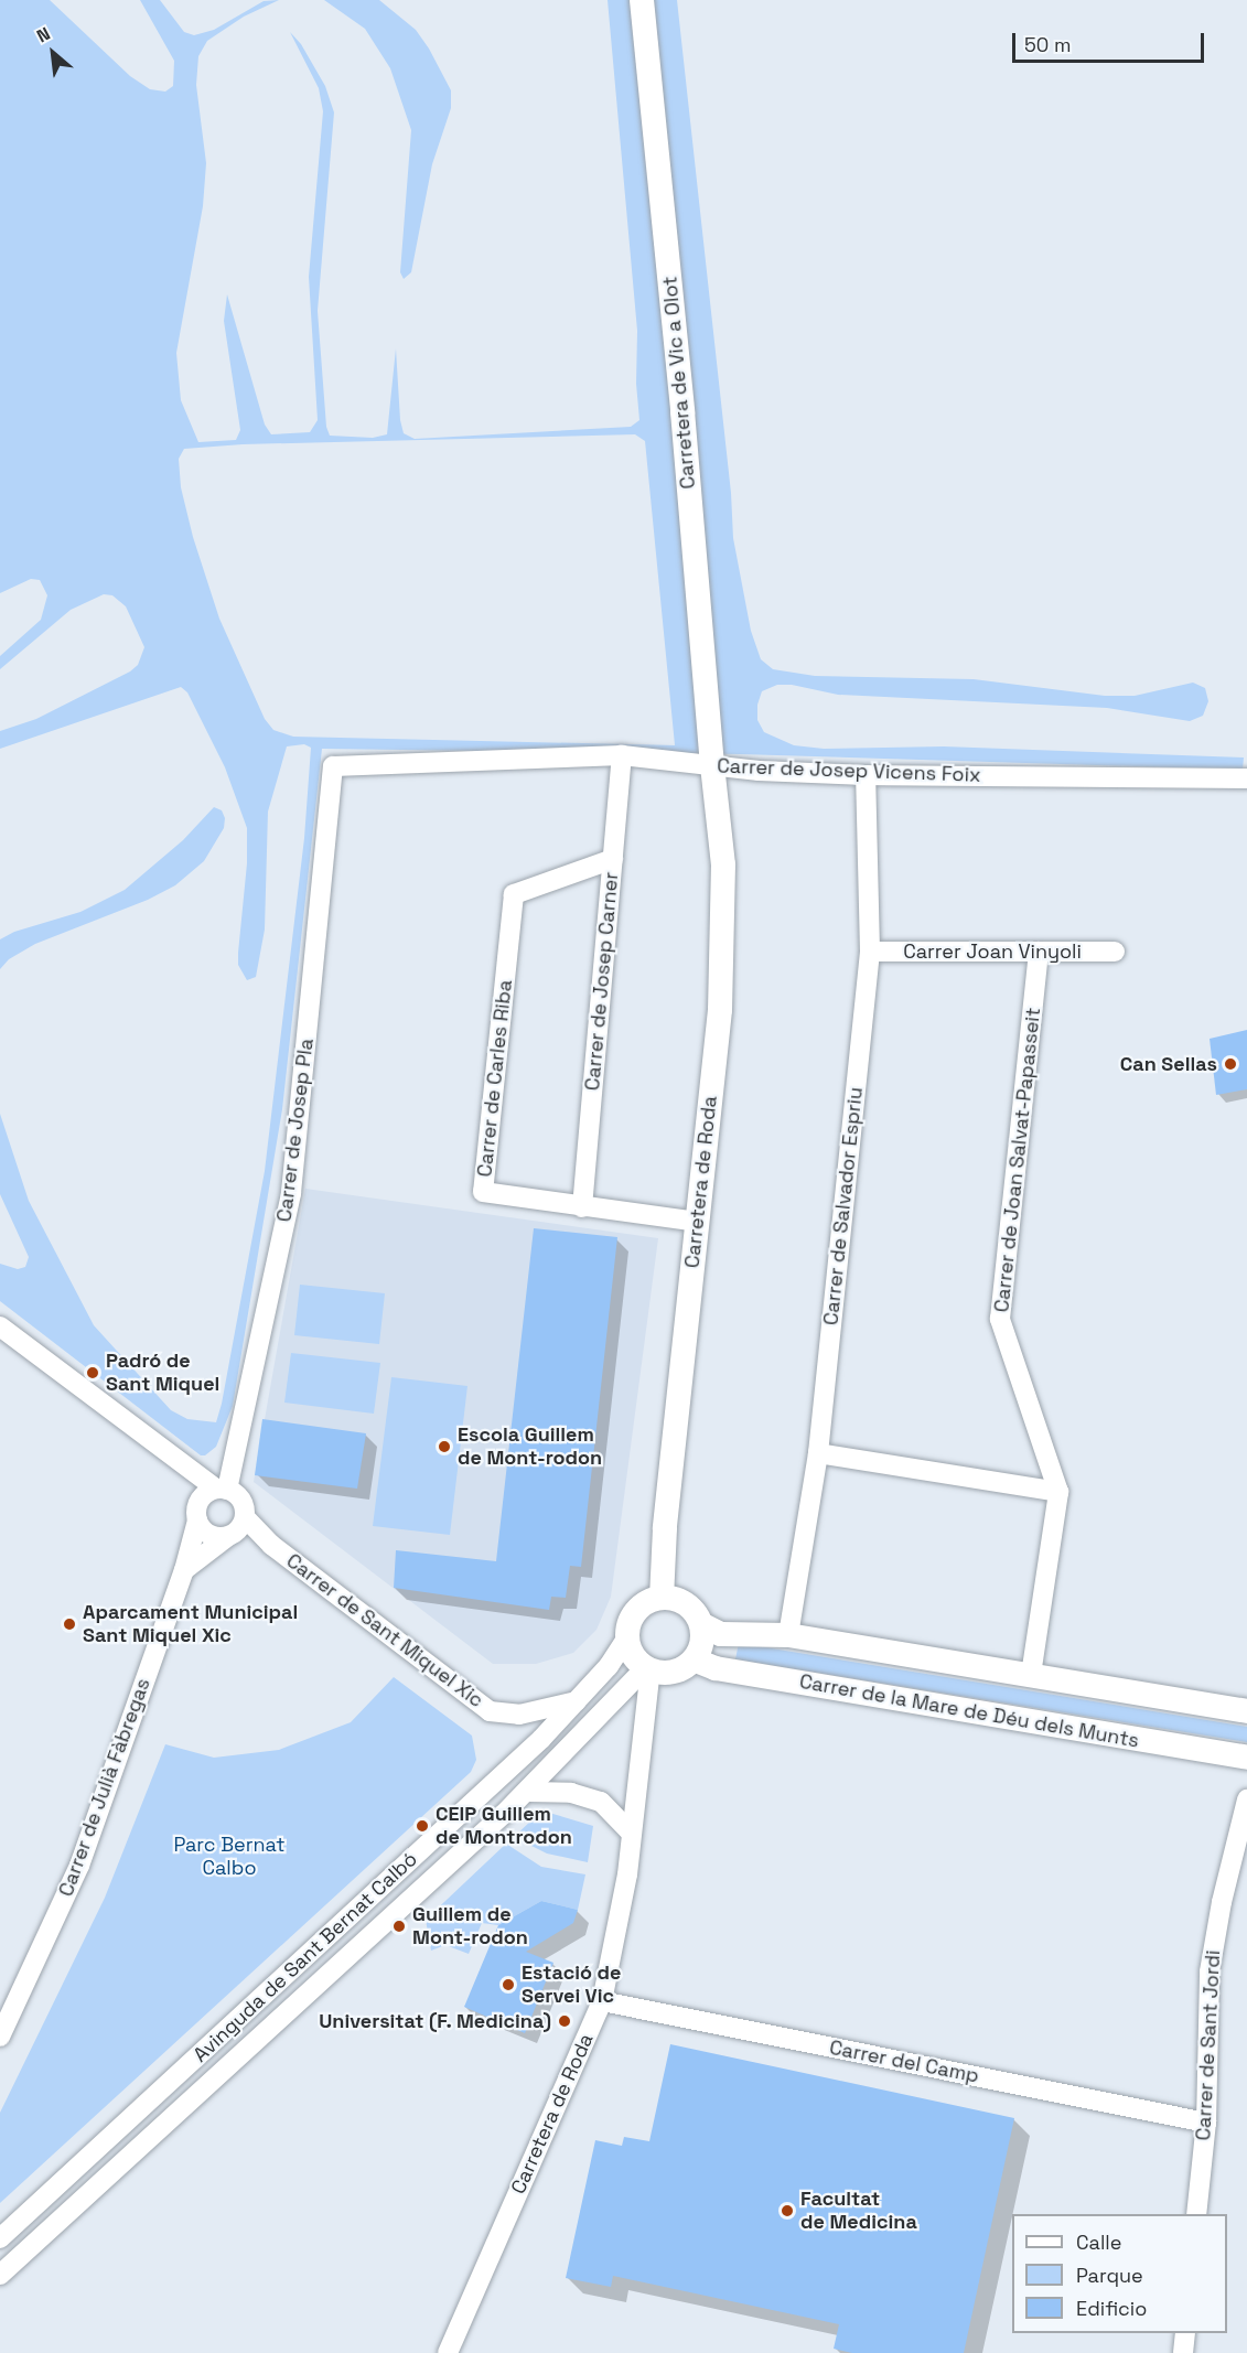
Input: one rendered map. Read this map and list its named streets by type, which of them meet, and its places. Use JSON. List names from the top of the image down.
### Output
{
  "streets": {
    "street": [
      "Carretera de Vic a Olot",
      "Carrer de Josep Vicens Foix",
      "Carrer Joan Vinyoli",
      "Carrer de Josep Carner",
      "Carrer de Carles Riba",
      "Carrer de Josep Pla",
      "Carrer de Joan Salvat-Papasseit",
      "Carretera de Roda",
      "Carrer de Salvador Espriu",
      "Carrer de Sant Miquel Xic",
      "Carrer de la Mare de Déu dels Munts",
      "Carrer de Julià Fàbregas",
      "Avinguda de Sant Bernat Calbó",
      "Carrer de Sant Jordi",
      "Carrer del Camp"
    ]
  },
  "crossings": [
    ["Carretera de Vic a Olot", "Carrer de Josep Vicens Foix"],
    ["Carretera de Vic a Olot", "Carretera de Roda"],
    ["Carrer de Josep Vicens Foix", "Carrer de Josep Carner"],
    ["Carrer de Josep Vicens Foix", "Carrer de Josep Pla"],
    ["Carrer de Josep Vicens Foix", "Carretera de Roda"],
    ["Carrer de Josep Vicens Foix", "Carrer de Salvador Espriu"],
    ["Carrer Joan Vinyoli", "Carrer de Joan Salvat-Papasseit"],
    ["Carrer Joan Vinyoli", "Carrer de Salvador Espriu"],
    ["Carrer de Josep Carner", "Carrer de Carles Riba"],
    ["Carrer de Carles Riba", "Carretera de Roda"],
    ["Carrer de Josep Pla", "Carrer de Sant Miquel Xic"],
    ["Carrer de Josep Pla", "Carrer de Julià Fàbregas"],
    ["Carretera de Roda", "Carrer de la Mare de Déu dels Munts"],
    ["Carretera de Roda", "Avinguda de Sant Bernat Calbó"],
    ["Carretera de Roda", "Carrer del Camp"],
    ["Carrer de Sant Miquel Xic", "Carrer de Julià Fàbregas"],
    ["Carrer de Sant Miquel Xic", "Avinguda de Sant Bernat Calbó"],
    ["Carrer de la Mare de Déu dels Munts", "Avinguda de Sant Bernat Calbó"],
    ["Carrer de Sant Jordi", "Carrer del Camp"]
  ],
  "parks": ["Parc Bernat Calbo"],
  "places": [
    "Can Sellas",
    "Padró de Sant Miquel",
    "Escola Guillem de Mont-rodon",
    "Aparcament Municipal Sant Miquel Xic",
    "CEIP Guillem de Montrodon",
    "Guillem de Mont-rodon",
    "Estació de Servei Vic",
    "Universitat (F. Medicina)",
    "Facultat de Medicina"
  ],
  "legend": ["Calle", "Parque", "Edificio"],
  "scale_bar": "50 m",
  "north": "top left"
}
